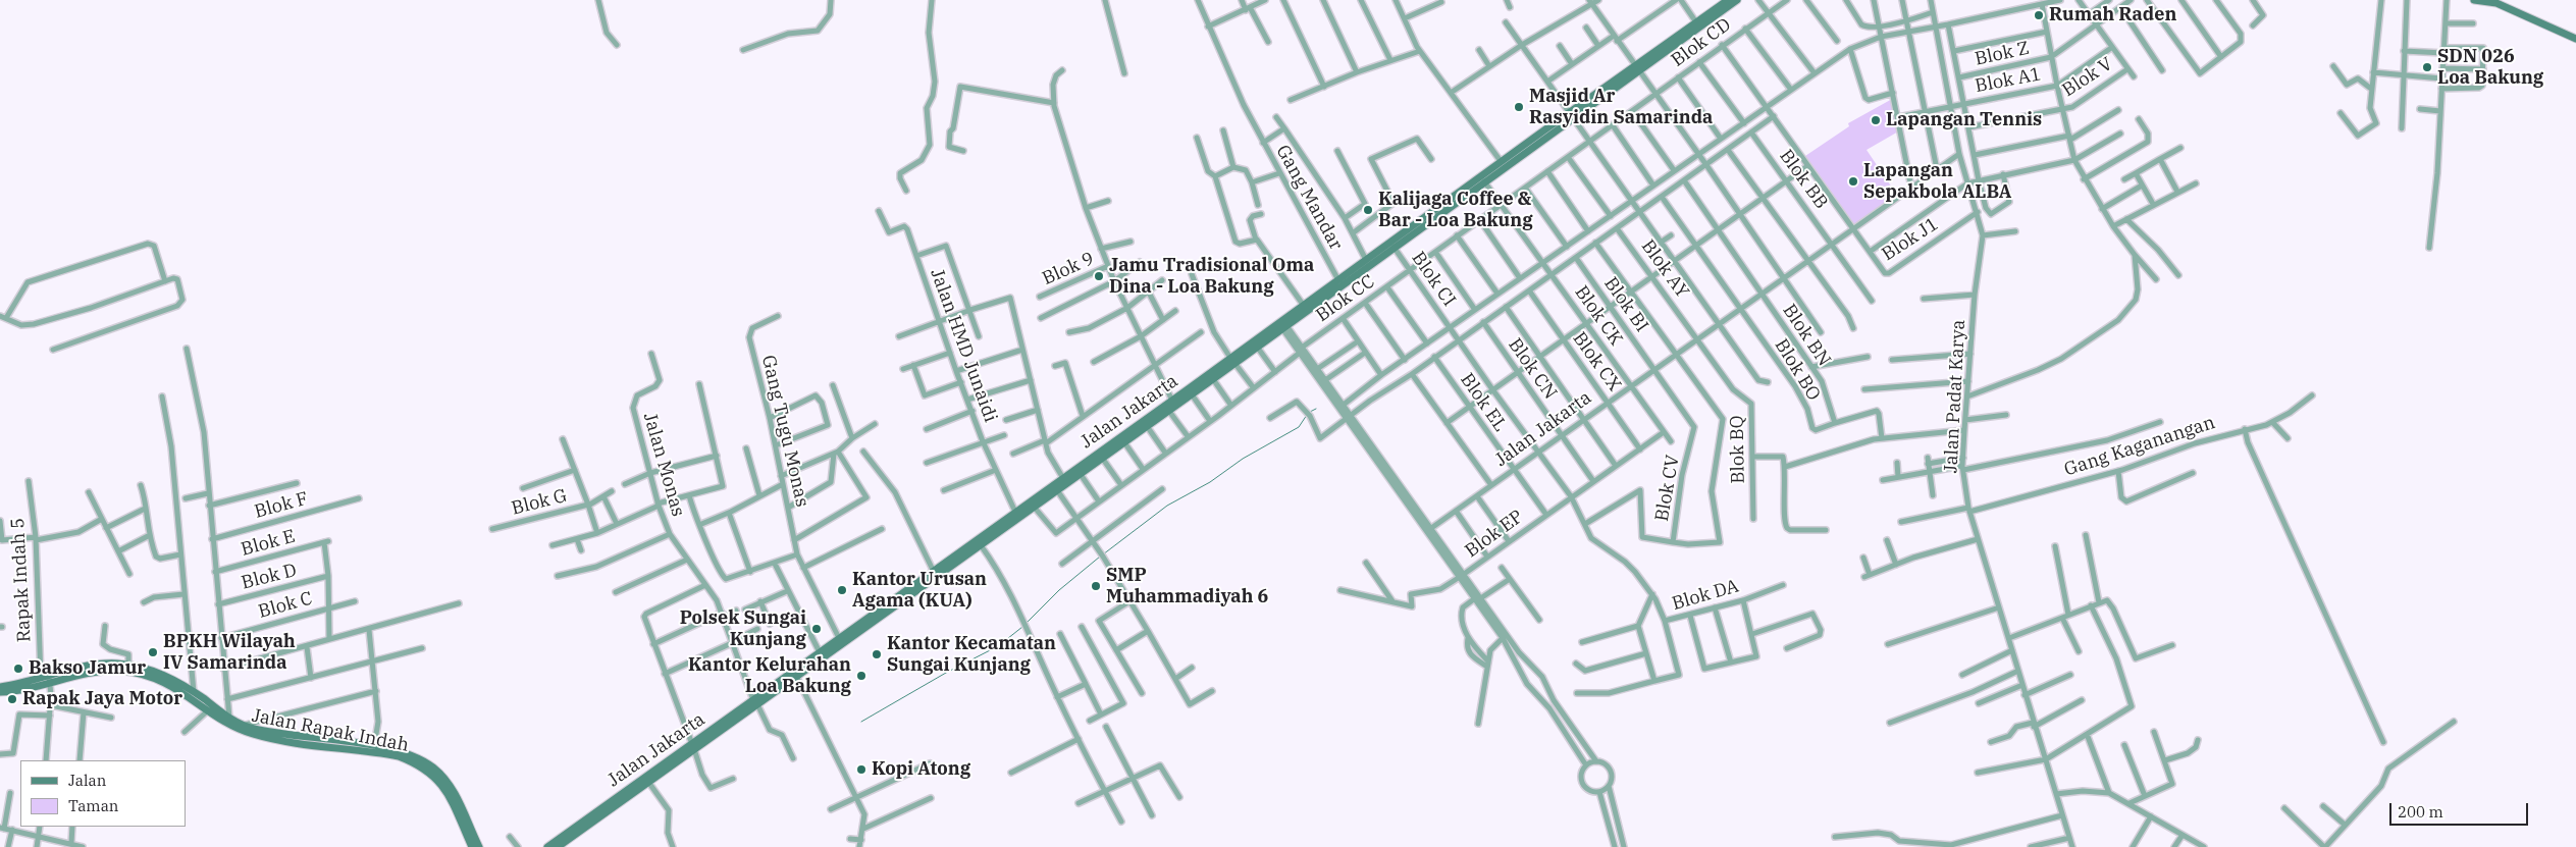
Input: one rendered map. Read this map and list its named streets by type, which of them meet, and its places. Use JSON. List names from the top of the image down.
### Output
{
  "streets": {
    "main road": ["Jalan Jakarta", "Jalan Rapak Indah"],
    "street": [
      "Blok CD",
      "Blok Z",
      "Blok V",
      "Blok A1",
      "Blok BB",
      "Gang Mandar",
      "Blok J1",
      "Blok 9",
      "Blok AY",
      "Blok CI",
      "Blok CC",
      "Blok BI",
      "Blok CK",
      "Blok BN",
      "Jalan HMD Junaidi",
      "Blok CX",
      "Blok CN",
      "Blok BO",
      "Jalan Padat Karya",
      "Blok EL",
      "Gang Tugu Monas",
      "Gang Kaganangan",
      "Blok BQ",
      "Jalan Monas",
      "Blok CV",
      "Blok G",
      "Blok F",
      "Blok EP",
      "Blok E",
      "Blok D",
      "Rapak Indah 5",
      "Blok DA",
      "Blok C"
    ]
  },
  "crossings": [
    ["Blok CD", "Blok CI"],
    ["Blok CD", "Blok CC"],
    ["Blok A1", "Jalan Padat Karya"],
    ["Blok BB", "Jalan Jakarta"],
    ["Gang Mandar", "Jalan Jakarta"],
    ["Blok J1", "Jalan Padat Karya"],
    ["Blok AY", "Jalan Jakarta"],
    ["Blok AY", "Blok BQ"],
    ["Blok CI", "Blok CC"],
    ["Blok CI", "Jalan Jakarta"],
    ["Blok CI", "Blok DA"],
    ["Blok CC", "Jalan Jakarta"],
    ["Blok BI", "Jalan Jakarta"],
    ["Blok BI", "Blok CV"],
    ["Blok CK", "Jalan Jakarta"],
    ["Blok CK", "Blok EP"],
    ["Blok BN", "Blok BO"],
    ["Blok BN", "Jalan Jakarta"],
    ["Jalan HMD Junaidi", "Jalan Jakarta"],
    ["Blok CX", "Jalan Jakarta"],
    ["Blok CX", "Blok EP"],
    ["Blok CN", "Jalan Jakarta"],
    ["Blok CN", "Blok EP"],
    ["Blok BO", "Jalan Jakarta"],
    ["Jalan Padat Karya", "Jalan Jakarta"],
    ["Jalan Padat Karya", "Gang Kaganangan"],
    ["Blok EL", "Jalan Jakarta"],
    ["Blok EL", "Blok EP"],
    ["Jalan Jakarta", "Gang Tugu Monas"],
    ["Jalan Jakarta", "Blok BQ"],
    ["Jalan Jakarta", "Jalan Monas"],
    ["Jalan Jakarta", "Blok DA"],
    ["Blok CV", "Blok DA"],
    ["Blok EP", "Blok DA"],
    ["Blok E", "Blok D"],
    ["Rapak Indah 5", "Jalan Rapak Indah"]
  ],
  "places": [
    "Rumah Raden",
    "SDN 026 Loa Bakung",
    "Masjid Ar Rasyidin Samarinda",
    "Lapangan Tennis",
    "Lapangan Sepakbola ALBA",
    "Kalijaga Coffee & Bar - Loa Bakung",
    "Jamu Tradisional Oma Dina - Loa Bakung",
    "SMP Muhammadiyah 6",
    "Kantor Urusan Agama (KUA)",
    "Polsek Sungai Kunjang",
    "BPKH Wilayah IV Samarinda",
    "Kantor Kecamatan Sungai Kunjang",
    "Bakso Jamur",
    "Kantor Kelurahan Loa Bakung",
    "Rapak Jaya Motor",
    "Kopi Atong"
  ],
  "legend": ["Jalan", "Taman"],
  "scale_bar": "200 m"
}
